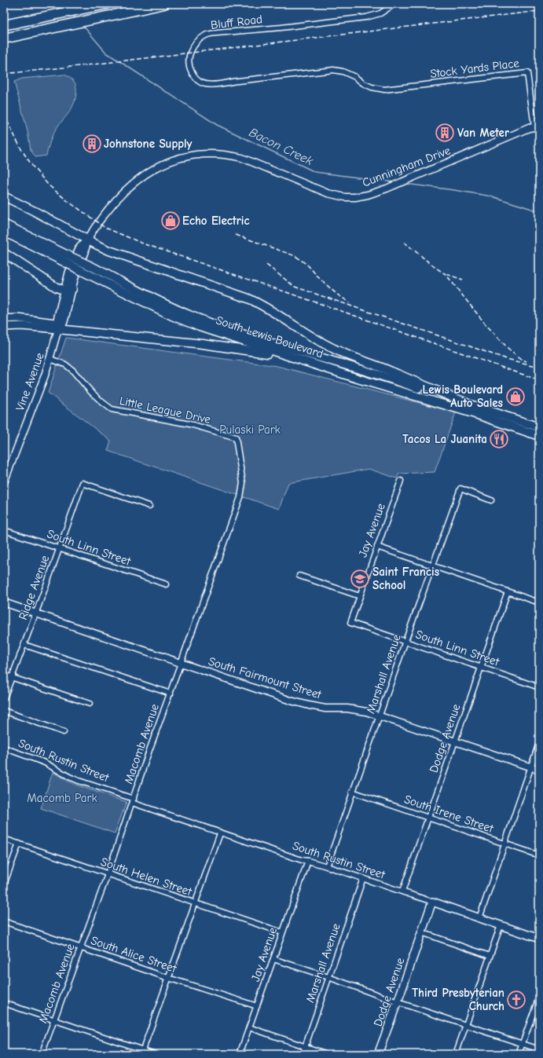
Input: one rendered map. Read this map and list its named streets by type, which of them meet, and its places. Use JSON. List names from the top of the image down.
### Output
{
  "streets": {
    "main road": ["South Lewis Boulevard", "Dodge Avenue", "South Rustin Street"],
    "street": [
      "Bluff Road",
      "Stock Yards Place",
      "Cunningham Drive",
      "Vine Avenue",
      "Little League Drive",
      "Jay Avenue",
      "South Linn Street",
      "Ridge Avenue",
      "Marshall Avenue",
      "South Fairmount Street",
      "Macomb Avenue",
      "South Irene Street",
      "South Helen Street",
      "South Alice Street"
    ]
  },
  "crossings": [
    ["Bluff Road", "Stock Yards Place"],
    ["Stock Yards Place", "Cunningham Drive"],
    ["Vine Avenue", "Little League Drive"],
    ["Little League Drive", "Macomb Avenue"],
    ["Jay Avenue", "South Linn Street"],
    ["Jay Avenue", "South Rustin Street"],
    ["Jay Avenue", "South Helen Street"],
    ["Jay Avenue", "South Alice Street"],
    ["South Linn Street", "Ridge Avenue"],
    ["South Linn Street", "Marshall Avenue"],
    ["South Linn Street", "Dodge Avenue"],
    ["Ridge Avenue", "South Fairmount Street"],
    ["Marshall Avenue", "South Fairmount Street"],
    ["Marshall Avenue", "South Rustin Street"],
    ["Marshall Avenue", "South Irene Street"],
    ["South Fairmount Street", "Dodge Avenue"],
    ["South Fairmount Street", "Macomb Avenue"],
    ["Dodge Avenue", "South Rustin Street"],
    ["Dodge Avenue", "South Irene Street"],
    ["Macomb Avenue", "South Rustin Street"],
    ["Macomb Avenue", "South Helen Street"],
    ["Macomb Avenue", "South Alice Street"]
  ],
  "water": ["Bacon Creek"],
  "parks": ["Pulaski Park", "Macomb Park"],
  "places": {
    "building": ["Van Meter", "Johnstone Supply"],
    "shop": ["Echo Electric", "Lewis Boulevard Auto Sales"],
    "restaurant": ["Tacos La Juanita"],
    "school or university": ["Saint Francis School"],
    "church": ["Third Presbyterian Church"]
  }
}
